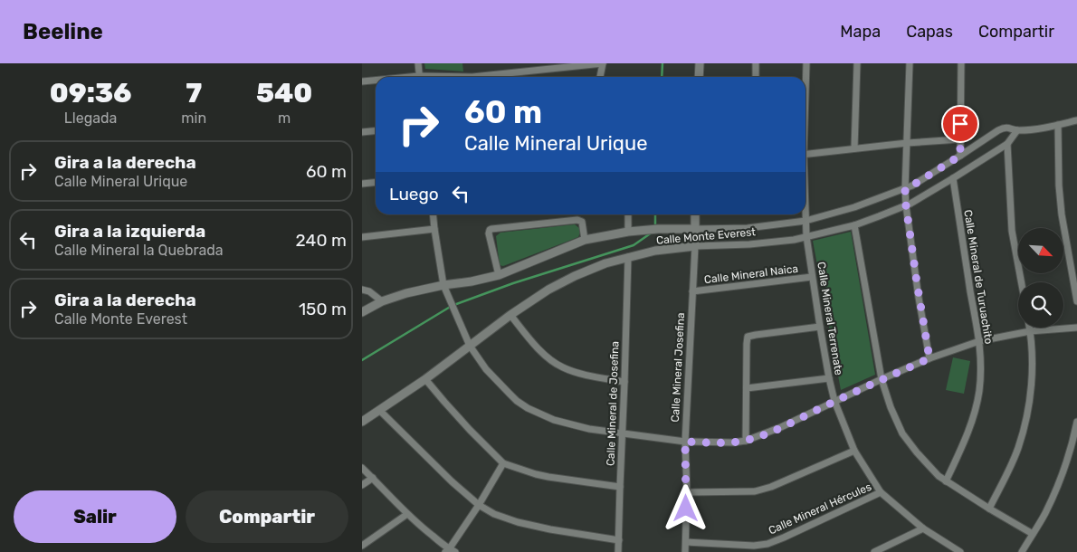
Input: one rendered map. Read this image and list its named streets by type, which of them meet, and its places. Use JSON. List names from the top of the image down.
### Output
{
  "streets": {
    "street": [
      "Calle Monte Everest",
      "Calle Mineral Naica",
      "Calle Mineral de Turuachito",
      "Calle Mineral Terrenate",
      "Calle Mineral Josefina",
      "Calle Mineral de Josefina",
      "Calle Mineral Hércules"
    ]
  },
  "crossings": [
    ["Calle Monte Everest", "Calle Mineral de Turuachito"],
    ["Calle Monte Everest", "Calle Mineral Terrenate"],
    ["Calle Monte Everest", "Calle Mineral Josefina"],
    ["Calle Monte Everest", "Calle Mineral de Josefina"],
    ["Calle Mineral Naica", "Calle Mineral Terrenate"],
    ["Calle Mineral Naica", "Calle Mineral Josefina"],
    ["Calle Mineral Terrenate", "Calle Mineral Hércules"],
    ["Calle Mineral Josefina", "Calle Mineral Hércules"]
  ],
  "north": "bottom right",
  "page": {
    "header": "Beeline",
    "nav": ["Mapa", "Capas", "Compartir"],
    "eta": [
      "09:36",
      "Llegada",
      "7",
      "min",
      "540",
      "m"
    ],
    "turn": ["60 m", "Calle Mineral Urique"],
    "list": [
      {
        "name": "Gira a la derecha",
        "note": "Calle Mineral Urique",
        "value": "60 m"
      },
      {
        "name": "Gira a la izquierda",
        "note": "Calle Mineral la Quebrada",
        "value": "240 m"
      },
      {
        "name": "Gira a la derecha",
        "note": "Calle Monte Everest",
        "value": "150 m"
      }
    ],
    "then": "Luego",
    "buttons": ["Salir", "Compartir"]
  }
}
